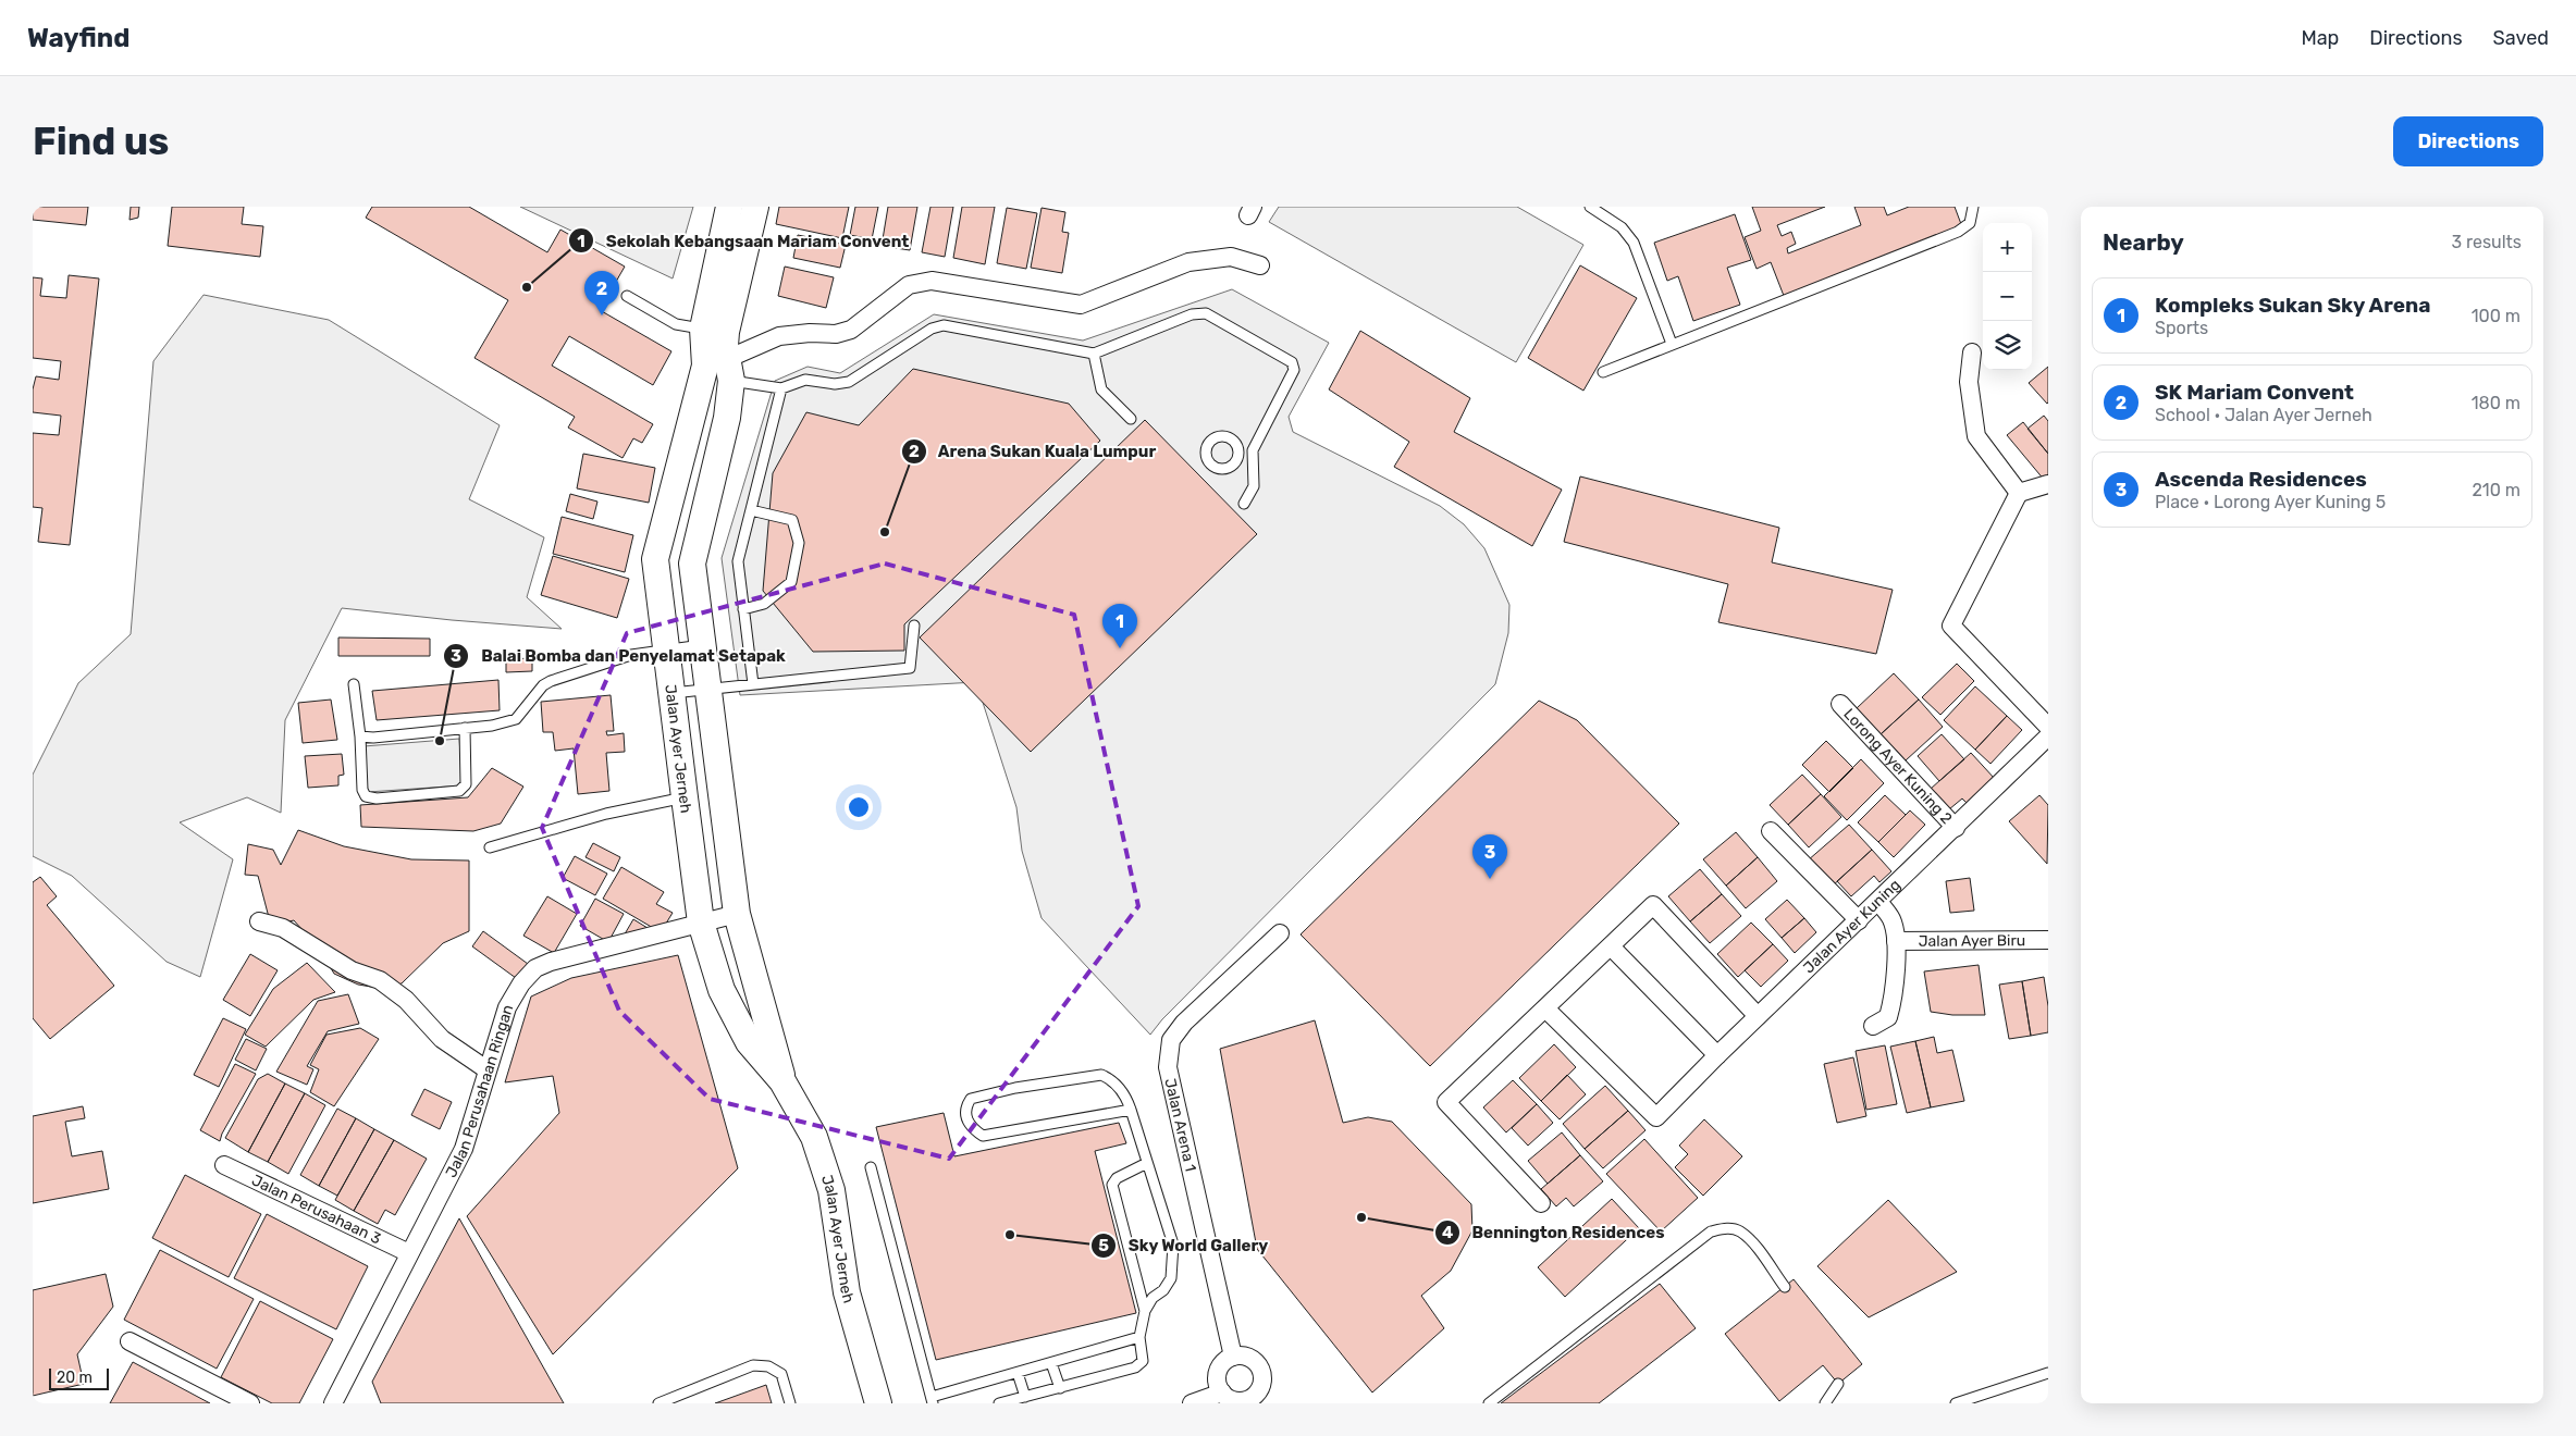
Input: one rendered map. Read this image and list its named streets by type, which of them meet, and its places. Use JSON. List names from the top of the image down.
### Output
{
  "streets": {
    "main road": ["Jalan Ayer Jerneh"],
    "street": [
      "Lorong Ayer Kuning 2",
      "Jalan Ayer Kuning",
      "Jalan Ayer Biru",
      "Jalan Perusahaan Ringan",
      "Jalan Arena 1",
      "Jalan Perusahaan 3"
    ]
  },
  "crossings": [
    ["Jalan Ayer Jerneh", "Jalan Perusahaan Ringan"],
    ["Lorong Ayer Kuning 2", "Jalan Ayer Kuning"],
    ["Jalan Perusahaan Ringan", "Jalan Perusahaan 3"]
  ],
  "places": [
    "Sekolah Kebangsaan Mariam Convent",
    "Arena Sukan Kuala Lumpur",
    "Balai Bomba dan Penyelamat Setapak",
    "Bennington Residences",
    "Sky World Gallery"
  ],
  "scale_bar": "20 m",
  "page": {
    "header": "Wayfind",
    "nav": ["Map", "Directions", "Saved"],
    "buttons": "Directions",
    "title": "Find us",
    "heading": ["Nearby", "3 results"],
    "map_buttons": ["+", "−"],
    "pins": ["2", "1", "3"],
    "list": [
      {
        "mark": "1",
        "name": "Kompleks Sukan Sky Arena",
        "note": "Sports",
        "value": "100 m"
      },
      {
        "mark": "2",
        "name": "SK Mariam Convent",
        "note": "School · Jalan Ayer Jerneh",
        "value": "180 m"
      },
      {
        "mark": "3",
        "name": "Ascenda Residences",
        "note": "Place · Lorong Ayer Kuning 5",
        "value": "210 m"
      }
    ],
    "scale": "20 m"
  }
}
